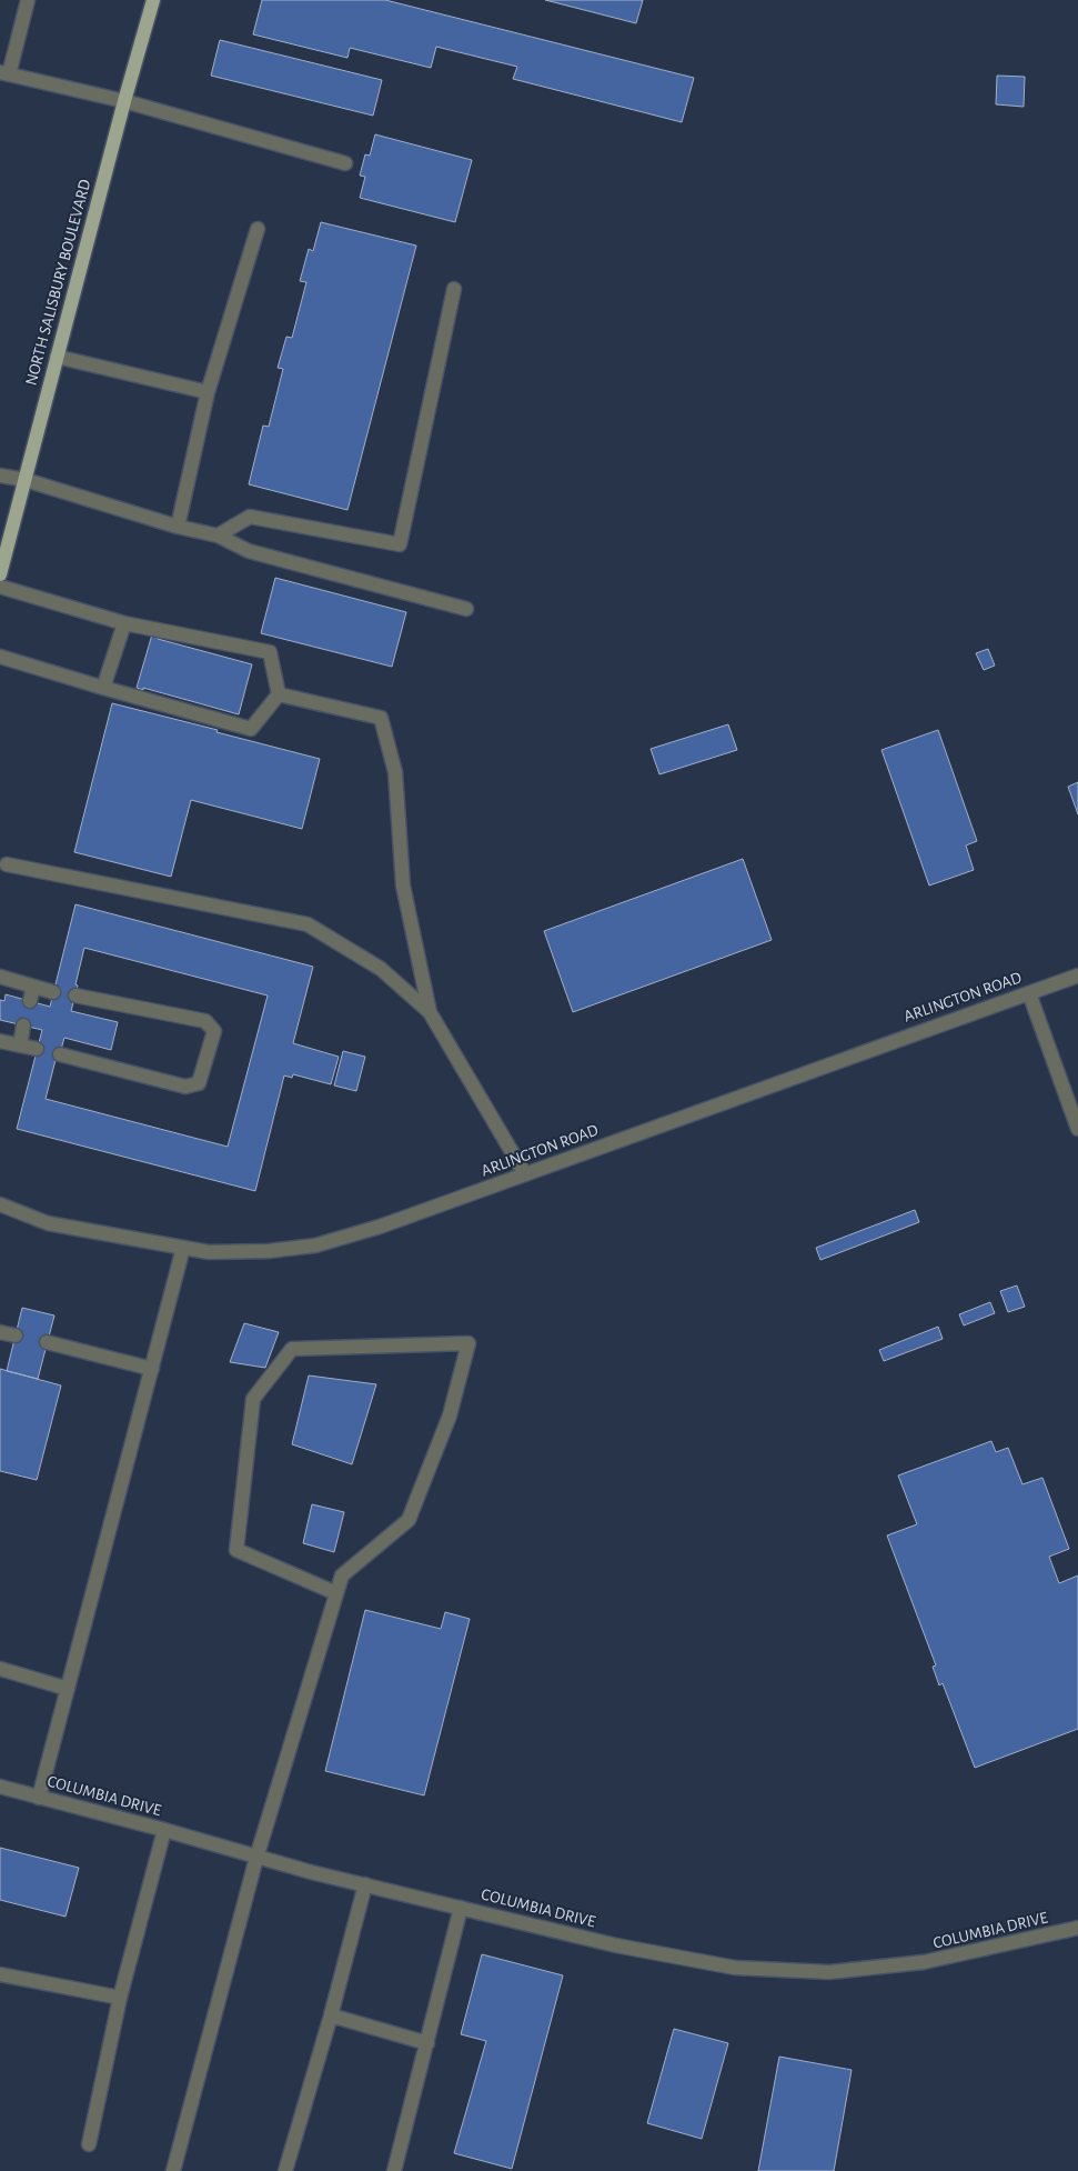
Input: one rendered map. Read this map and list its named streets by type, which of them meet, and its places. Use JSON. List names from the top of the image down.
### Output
{
  "streets": {
    "main road": ["NORTH SALISBURY BOULEVARD"],
    "street": ["ARLINGTON ROAD", "COLUMBIA DRIVE"]
  }
}
